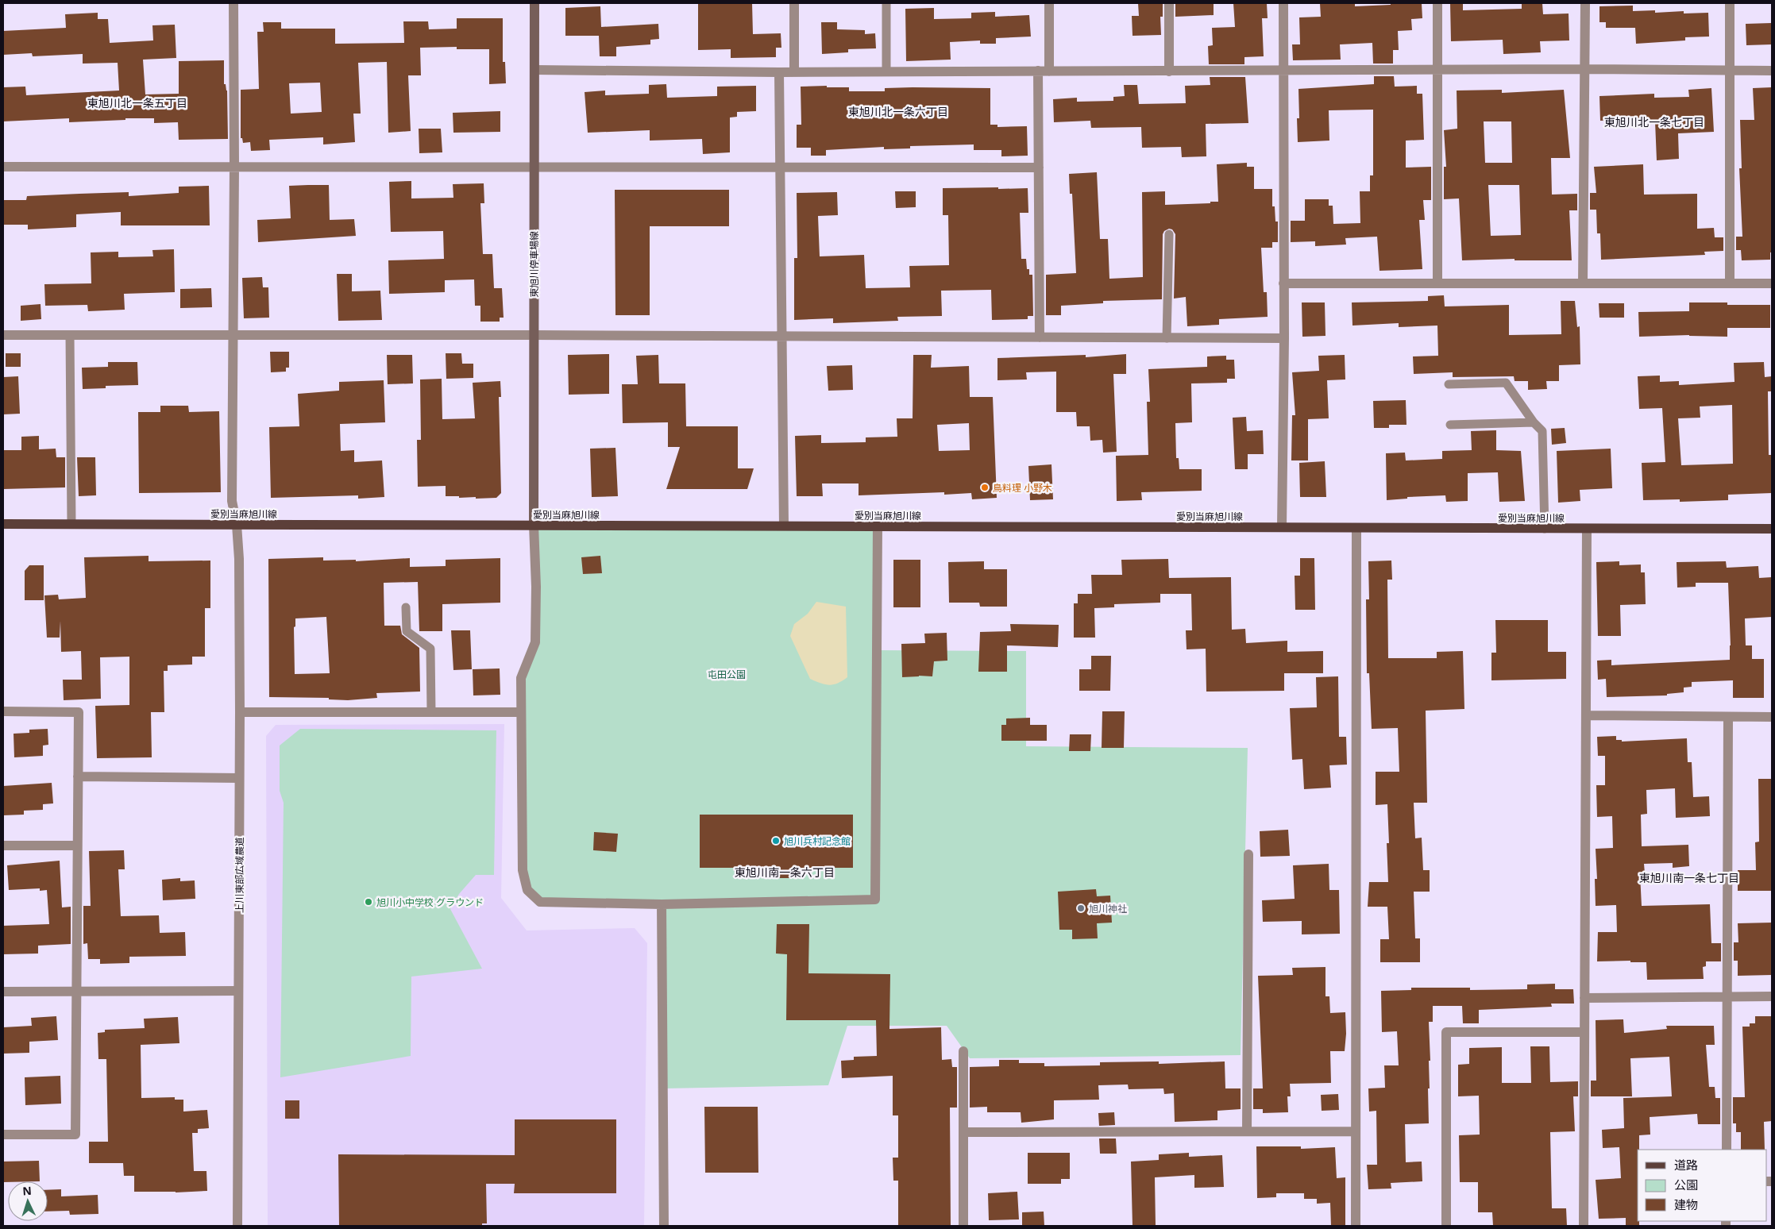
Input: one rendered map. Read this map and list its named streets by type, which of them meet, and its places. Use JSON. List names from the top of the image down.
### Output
{
  "streets": {
    "main road": ["東旭川停車場線", "愛別当麻旭川線"],
    "street": ["上川東部広域農道"]
  },
  "crossings": [
    ["東旭川停車場線", "愛別当麻旭川線"],
    ["愛別当麻旭川線", "上川東部広域農道"]
  ],
  "districts": [
    "東旭川北一条五丁目",
    "東旭川北一条六丁目",
    "東旭川北一条七丁目",
    "東旭川南一条六丁目",
    "東旭川南一条七丁目"
  ],
  "parks": ["屯田公園"],
  "places": [
    "鳥料理 小野木",
    "旭川兵村記念館",
    "旭川小中学校 グラウンド",
    "旭川神社"
  ],
  "legend": ["道路", "公園", "建物"],
  "north": "top"
}
